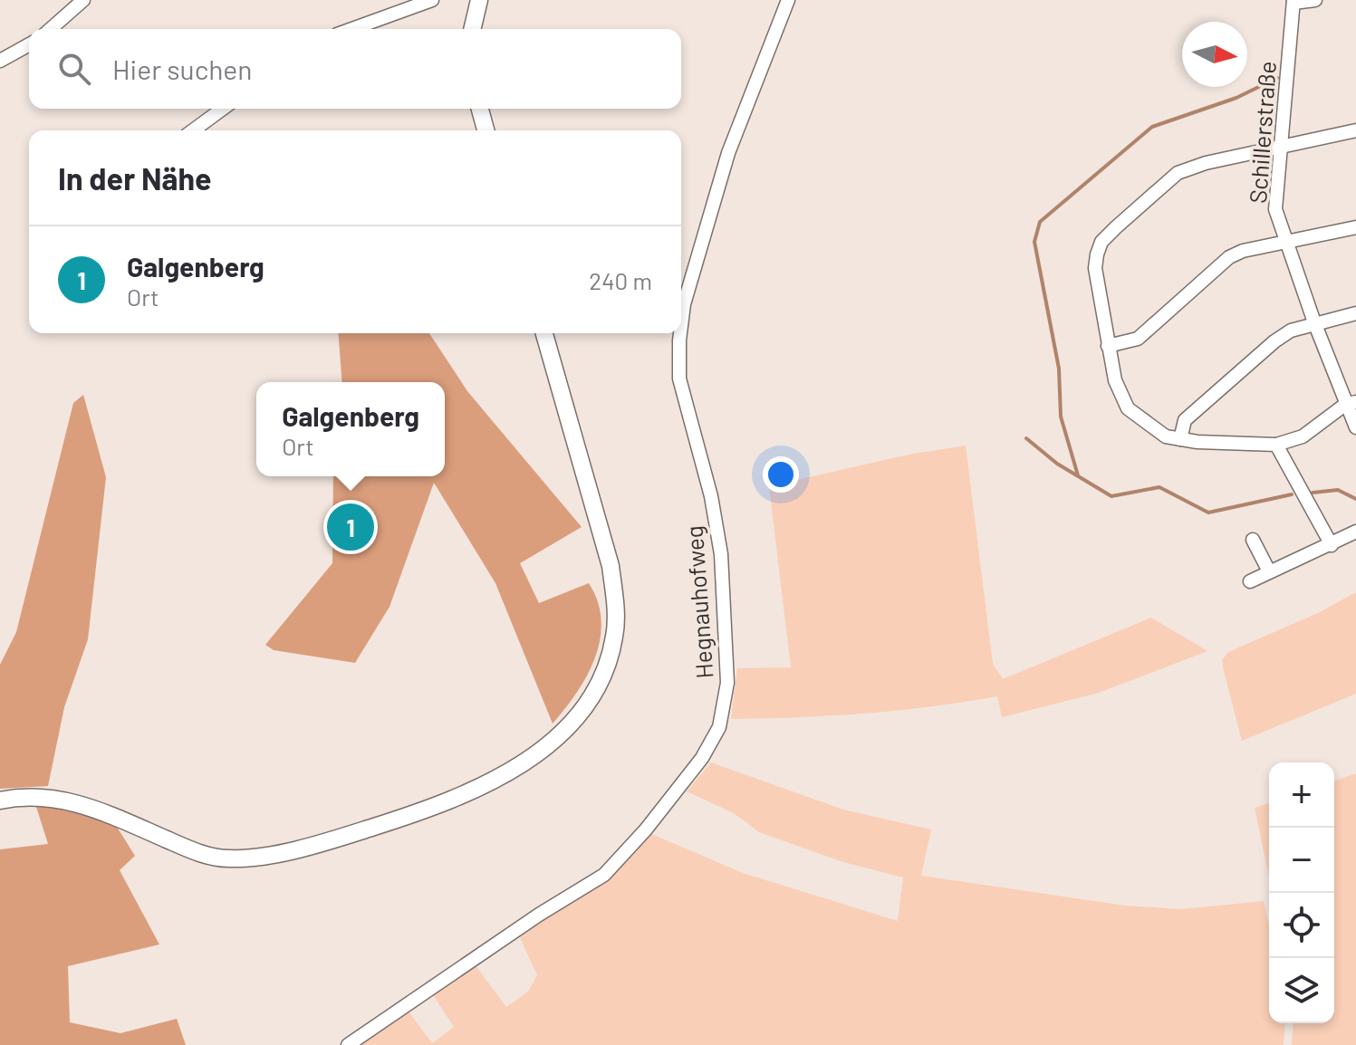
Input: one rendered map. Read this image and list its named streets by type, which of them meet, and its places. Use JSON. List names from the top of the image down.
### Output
{
  "streets": {
    "street": ["Schillerstraße", "Hegnauhofweg"]
  },
  "north": "right",
  "page": {
    "search": "Hier suchen",
    "heading": "In der Nähe",
    "list": [
      {
        "mark": "1",
        "name": "Galgenberg",
        "note": "Ort",
        "value": "240 m"
      }
    ],
    "popup": ["Galgenberg", "Ort"],
    "pins": "1",
    "map_buttons": ["+", "−"]
  }
}
